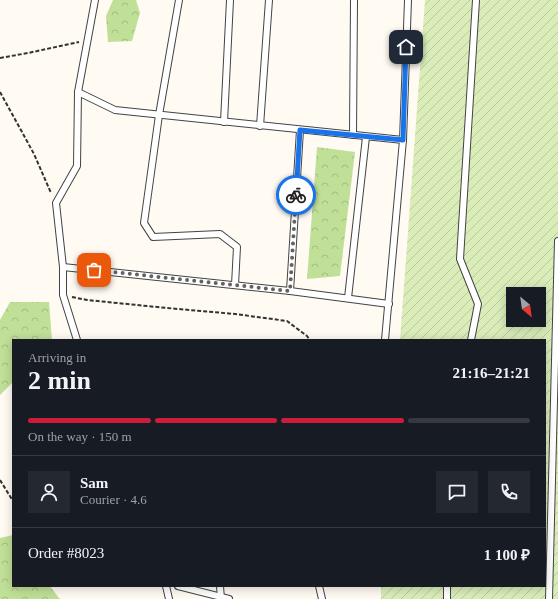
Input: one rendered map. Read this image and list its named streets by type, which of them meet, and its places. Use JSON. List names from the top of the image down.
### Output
{
  "north": "bottom right",
  "page": {
    "heading": ["2 min", "Arriving in", "21:16–21:21"],
    "panel": [
      "Sam",
      "Courier · 4.6",
      "Order #8023",
      "1 100 ₽"
    ],
    "bar": "On the way · 150 m"
  }
}
